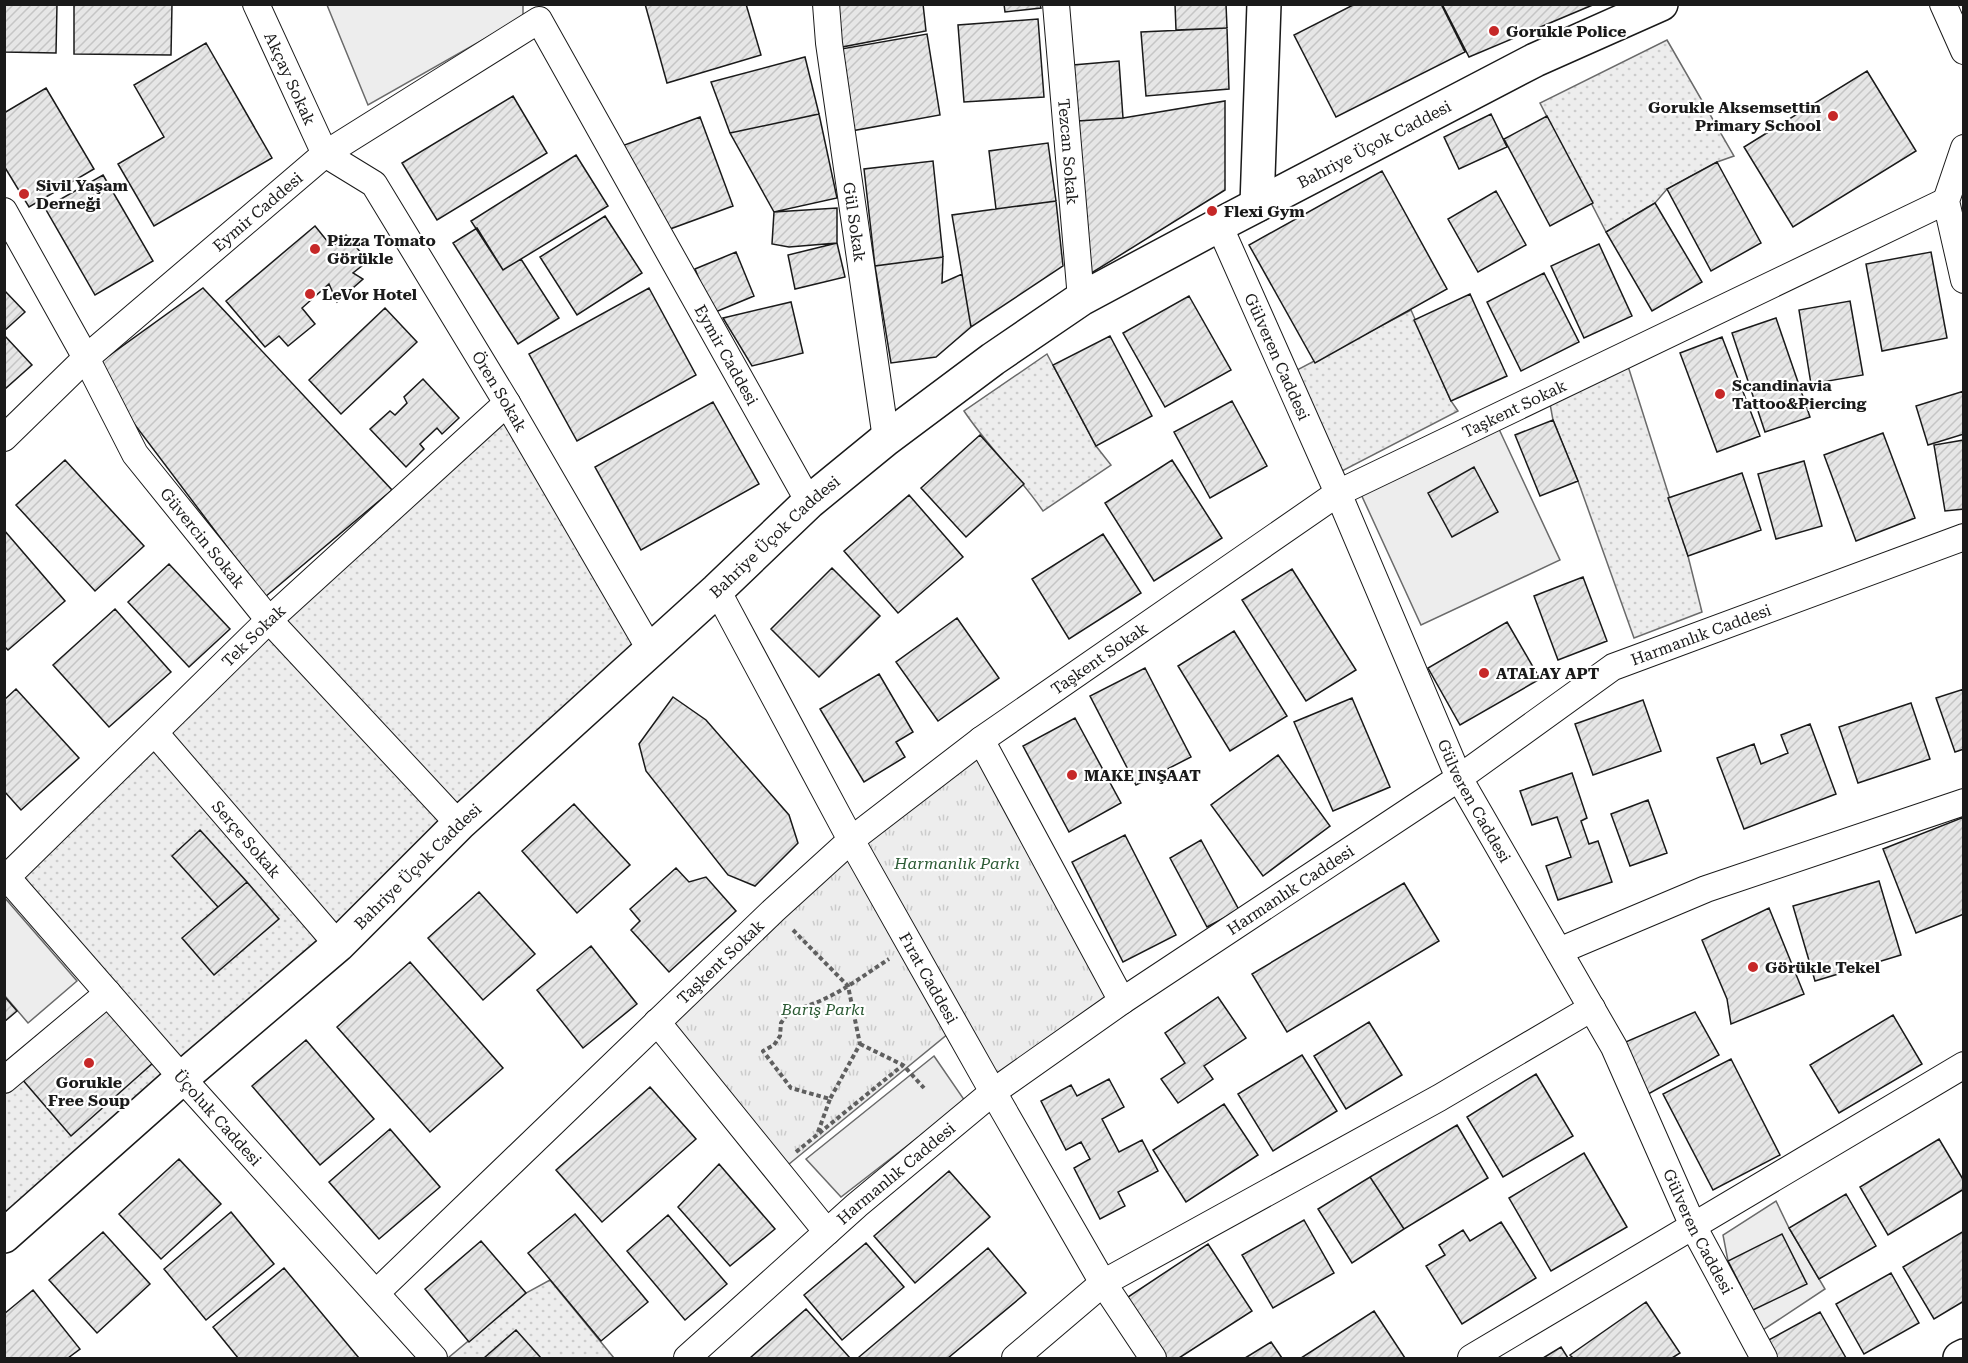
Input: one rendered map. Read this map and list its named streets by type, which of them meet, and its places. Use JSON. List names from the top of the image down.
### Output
{
  "streets": {
    "main road": ["Bahriye Üçok Caddesi"],
    "street": [
      "Akçay Sokak",
      "Tezcan Sokak",
      "Eymir Caddesi",
      "Gül Sokak",
      "Gülveren Caddesi",
      "Ören Sokak",
      "Taşkent Sokak",
      "Güvercin Sokak",
      "Harmanlık Caddesi",
      "Tek Sokak",
      "Serçe Sokak",
      "Fırat Caddesi",
      "Üçoluk Caddesi"
    ]
  },
  "crossings": [
    ["Akçay Sokak", "Eymir Caddesi"],
    ["Akçay Sokak", "Ören Sokak"],
    ["Bahriye Üçok Caddesi", "Tezcan Sokak"],
    ["Bahriye Üçok Caddesi", "Eymir Caddesi"],
    ["Bahriye Üçok Caddesi", "Gül Sokak"],
    ["Bahriye Üçok Caddesi", "Gülveren Caddesi"],
    ["Bahriye Üçok Caddesi", "Ören Sokak"],
    ["Bahriye Üçok Caddesi", "Güvercin Sokak"],
    ["Bahriye Üçok Caddesi", "Serçe Sokak"],
    ["Bahriye Üçok Caddesi", "Fırat Caddesi"],
    ["Bahriye Üçok Caddesi", "Üçoluk Caddesi"],
    ["Eymir Caddesi", "Ören Sokak"],
    ["Eymir Caddesi", "Güvercin Sokak"],
    ["Gülveren Caddesi", "Taşkent Sokak"],
    ["Gülveren Caddesi", "Harmanlık Caddesi"],
    ["Ören Sokak", "Tek Sokak"],
    ["Taşkent Sokak", "Fırat Caddesi"],
    ["Taşkent Sokak", "Üçoluk Caddesi"],
    ["Güvercin Sokak", "Tek Sokak"],
    ["Harmanlık Caddesi", "Fırat Caddesi"],
    ["Tek Sokak", "Serçe Sokak"],
    ["Tek Sokak", "Üçoluk Caddesi"]
  ],
  "parks": ["Harmanlık Parkı", "Barış Parkı"],
  "places": [
    "Gorukle Police",
    "Gorukle Aksemsettin Primary School",
    "Sivil Yaşam Derneği",
    "Flexi Gym",
    "Pizza Tomato Görükle",
    "LeVor Hotel",
    "Scandinavia Tattoo&Piercing",
    "ATALAY APT",
    "MAKE INŞAAT",
    "Görükle Tekel",
    "Gorukle Free Soup"
  ]
}
